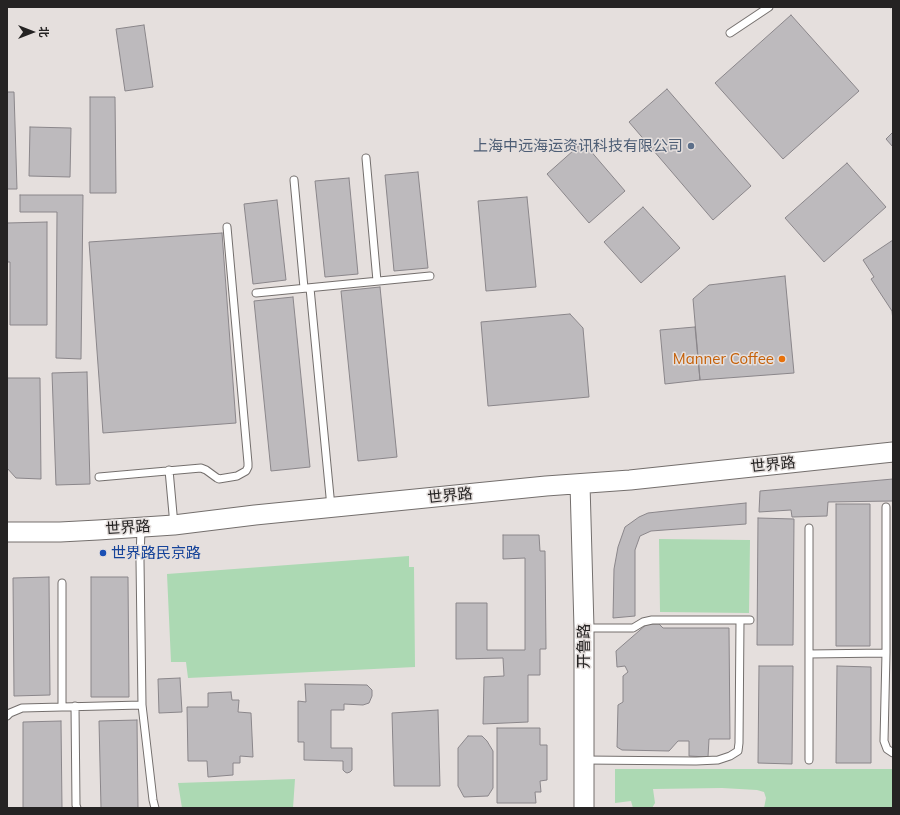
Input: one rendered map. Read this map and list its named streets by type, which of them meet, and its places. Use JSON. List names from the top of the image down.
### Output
{
  "streets": {
    "street": ["世界路", "开鲁路"]
  },
  "crossings": [
    ["世界路", "开鲁路"]
  ],
  "places": ["上海中远海运资讯科技有限公司", "Manner Coffee", "世界路民京路"],
  "north": "right"
}
